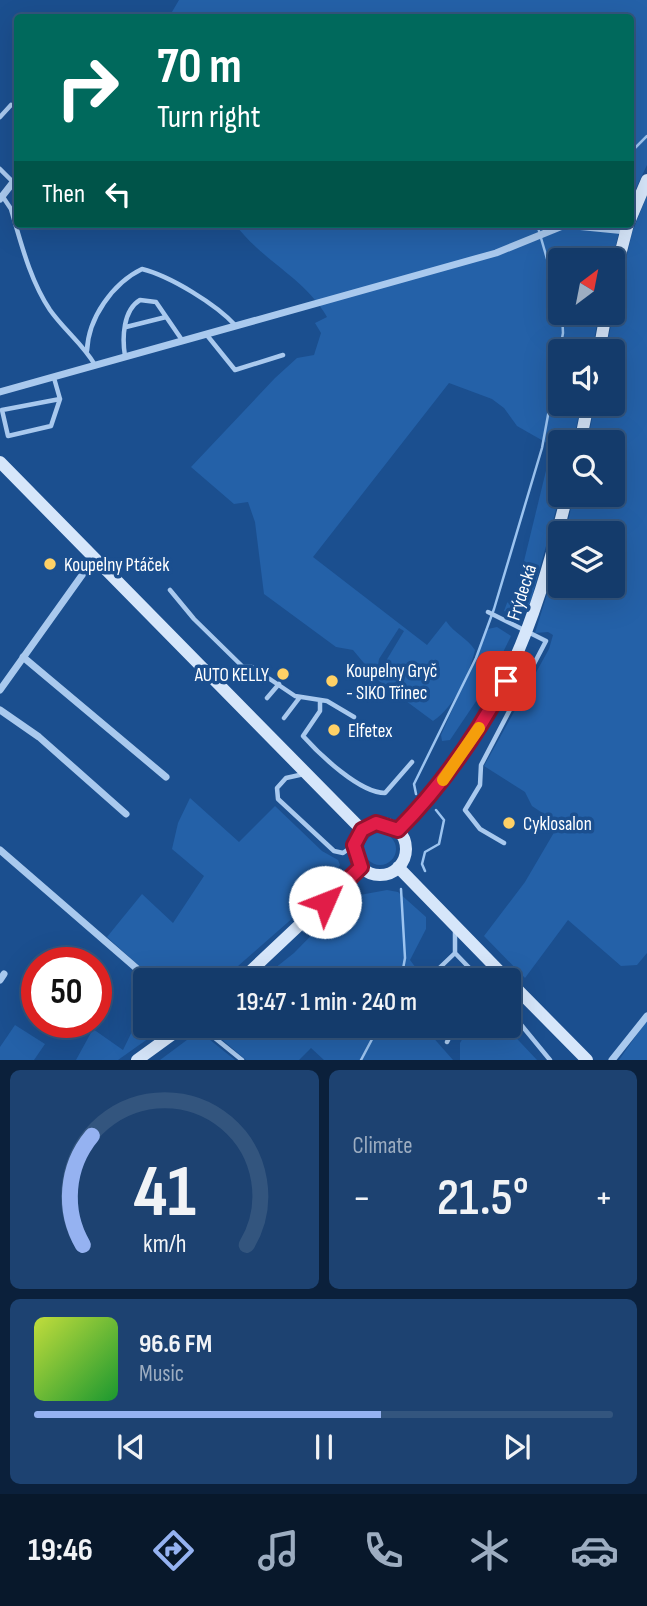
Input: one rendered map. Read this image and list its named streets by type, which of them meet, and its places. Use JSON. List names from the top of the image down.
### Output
{
  "streets": {
    "main road": ["Frýdecká"]
  },
  "places": [
    "Koupelny Ptáček",
    "AUTO KELLY",
    "Koupelny Gryč - SIKO Třinec",
    "Elfetex",
    "Cyklosalon"
  ],
  "north": "top right",
  "page": {
    "turn": ["70 m", "Turn right"],
    "then": "Then",
    "limit": "50",
    "trip": "19:47 · 1 min · 240 m",
    "tile": "Climate",
    "heat": ["−", "21.5°", "+"],
    "song": ["96.6 FM", "Music"],
    "tabs": "19:46",
    "gauge": ["41", "km/h"]
  }
}
